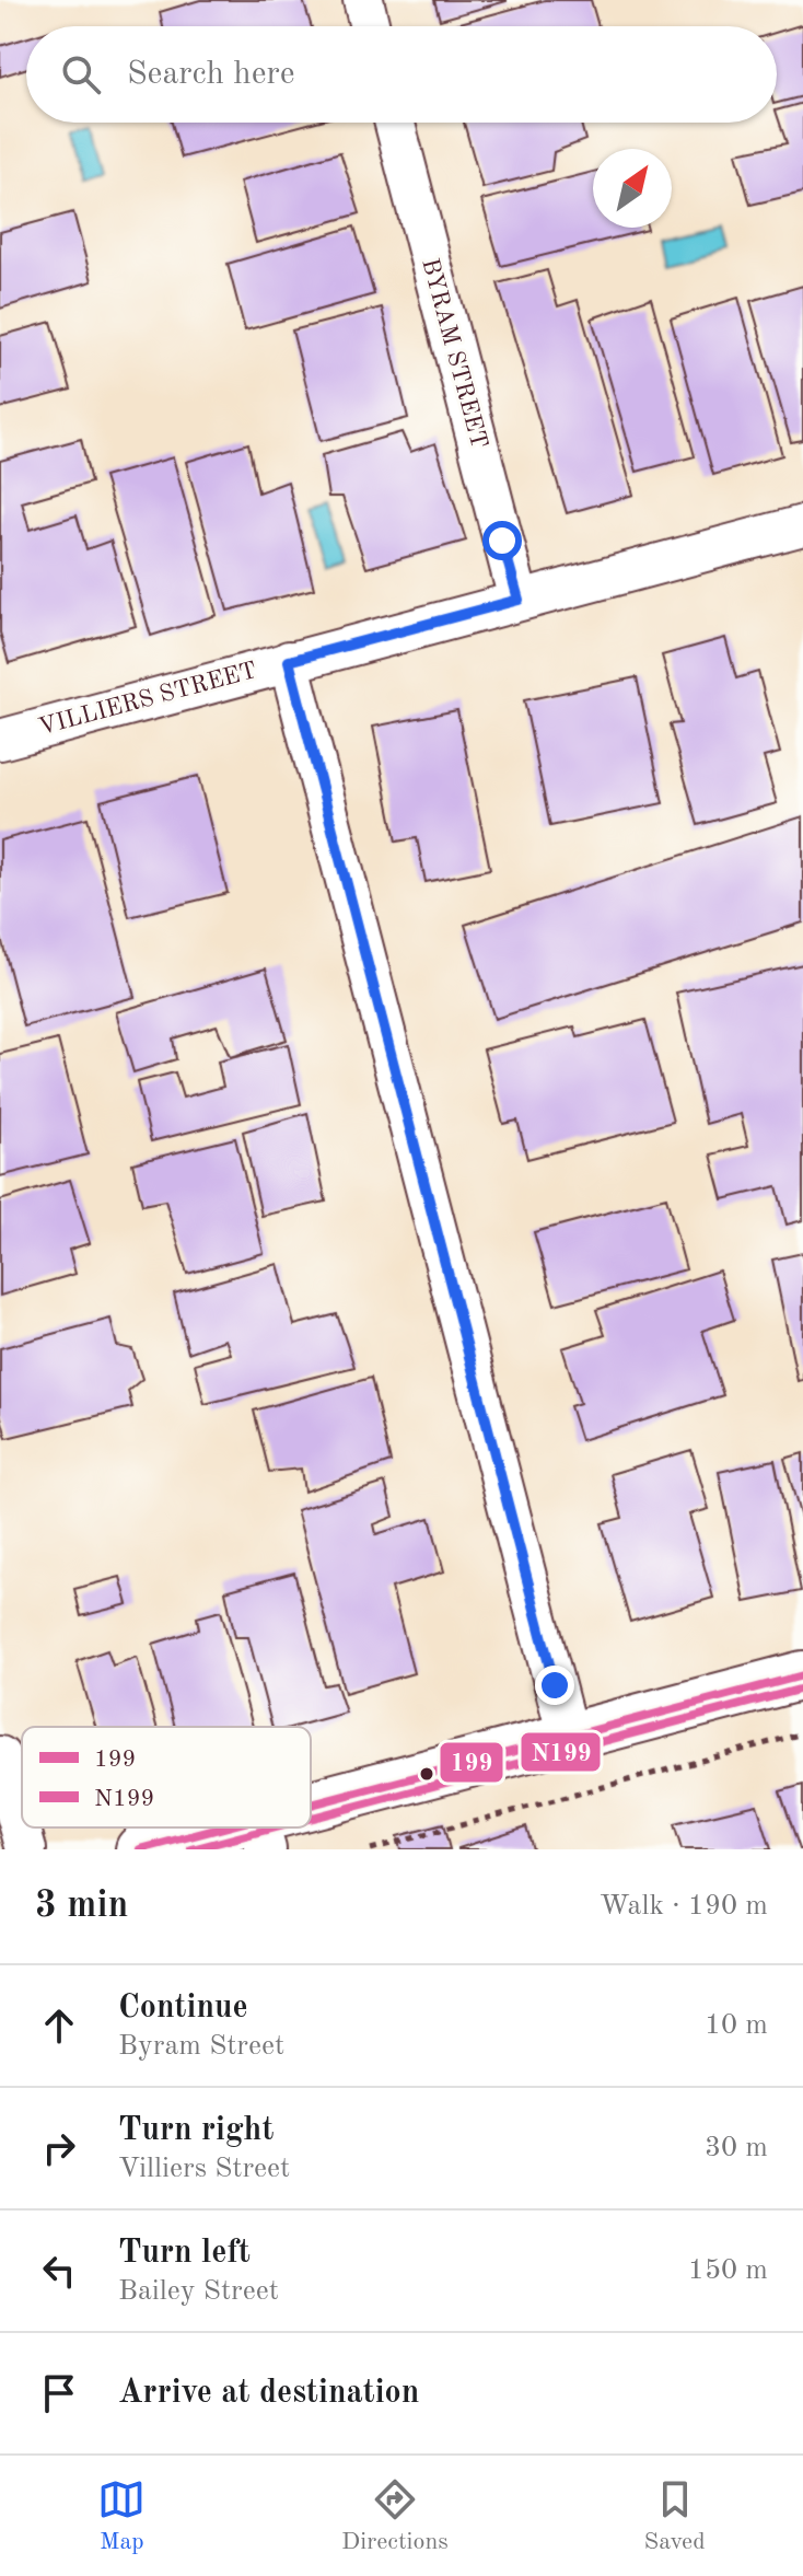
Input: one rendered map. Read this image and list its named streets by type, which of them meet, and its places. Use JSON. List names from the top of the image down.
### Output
{
  "streets": {
    "street": ["BYRAM STREET", "VILLIERS STREET"]
  },
  "crossings": [
    ["BYRAM STREET", "VILLIERS STREET"]
  ],
  "lines": ["transit line 199", "transit line N199"],
  "legend": ["199", "N199"],
  "north": "top right",
  "page": {
    "search": "Search here",
    "heading": ["3 min", "Walk · 190 m"],
    "list": [
      ["Continue", "Byram Street", "10 m"],
      ["Turn right", "Villiers Street", "30 m"],
      ["Turn left", "Bailey Street", "150 m"],
      "Arrive at destination"
    ],
    "nav": ["Map", "Directions", "Saved"]
  }
}
